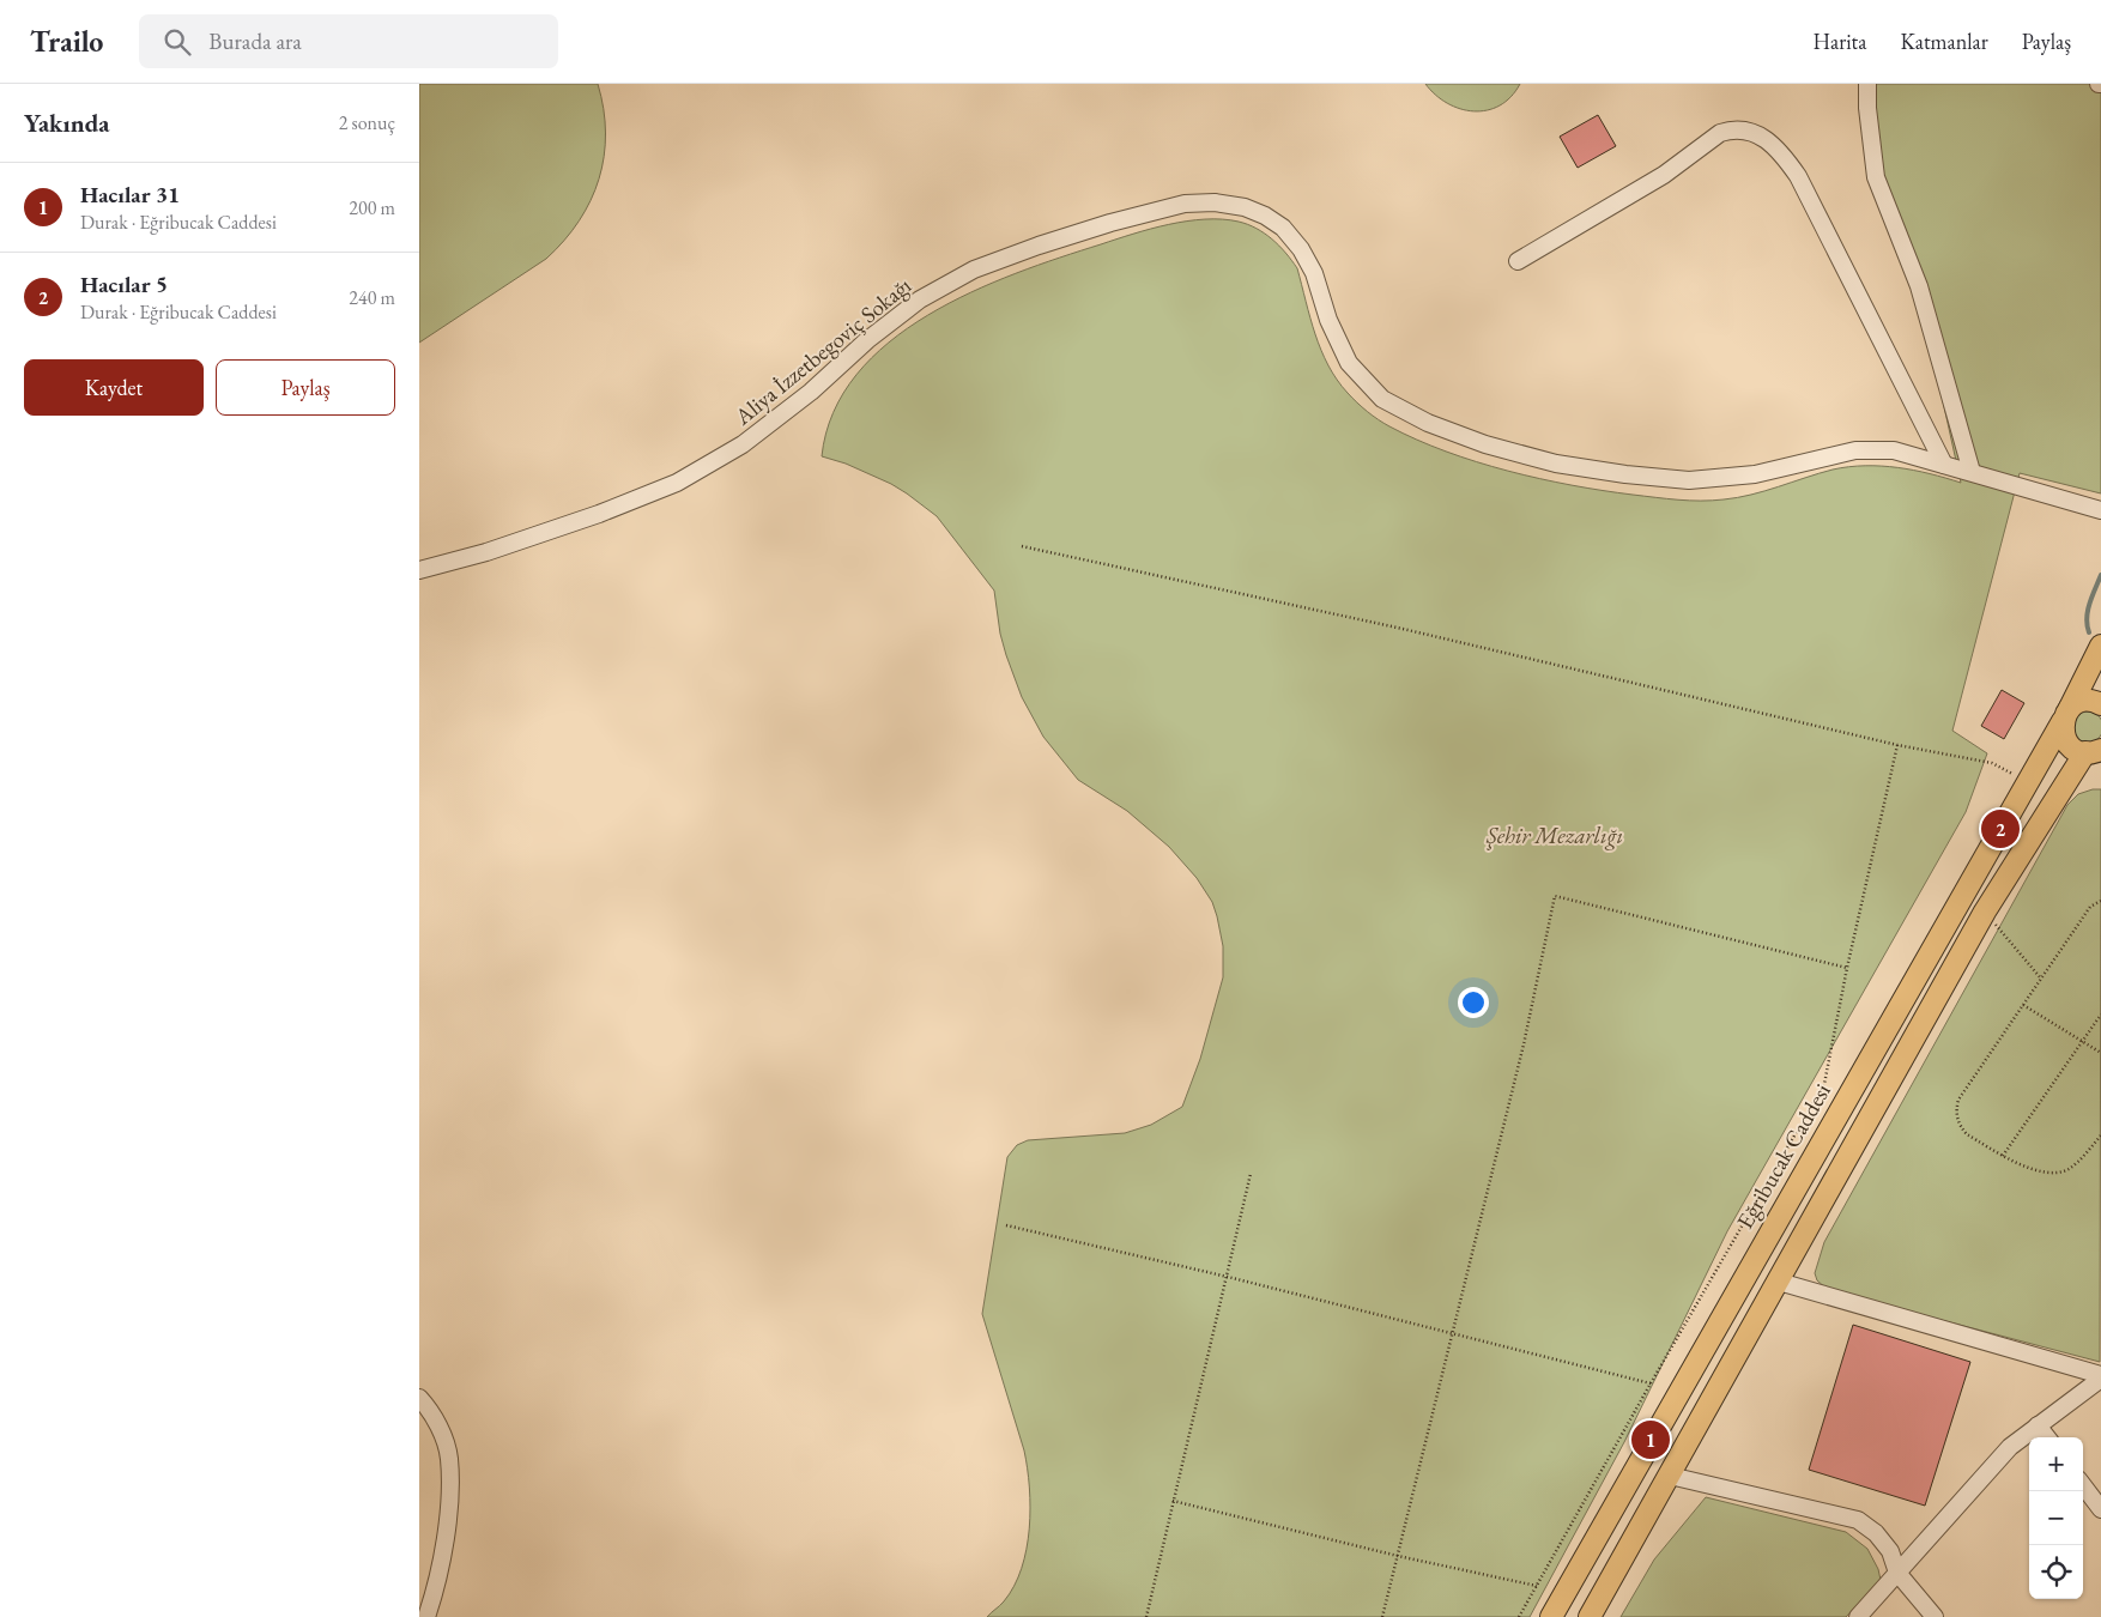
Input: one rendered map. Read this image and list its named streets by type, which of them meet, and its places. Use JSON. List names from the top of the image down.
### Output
{
  "streets": {
    "main road": ["Eğribucak Caddesi"],
    "street": ["Aliya İzzetbegoviç Sokağı"]
  },
  "parks": ["Şehir Mezarlığı"],
  "page": {
    "header": "Trailo",
    "search": "Burada ara",
    "nav": ["Harita", "Katmanlar", "Paylaş"],
    "heading": ["Yakında", "2 sonuç"],
    "list": [
      {
        "mark": "1",
        "name": "Hacılar 31",
        "note": "Durak · Eğribucak Caddesi",
        "value": "200 m"
      },
      {
        "mark": "2",
        "name": "Hacılar 5",
        "note": "Durak · Eğribucak Caddesi",
        "value": "240 m"
      }
    ],
    "buttons": ["Kaydet", "Paylaş"],
    "pins": ["2", "1"],
    "map_buttons": ["+", "−"]
  }
}
